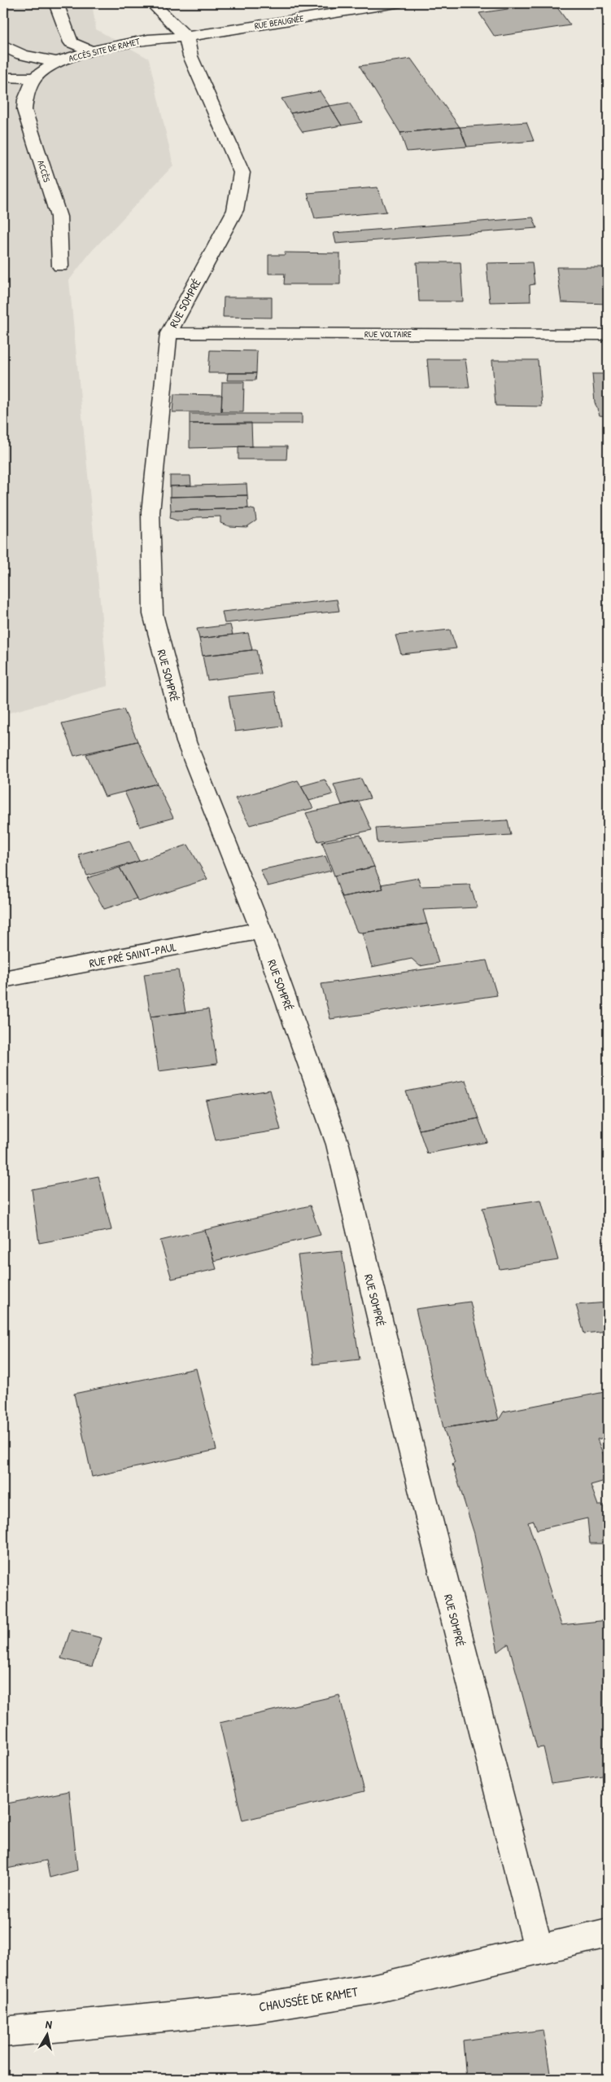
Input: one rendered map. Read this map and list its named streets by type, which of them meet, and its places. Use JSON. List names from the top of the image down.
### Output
{
  "streets": {
    "street": [
      "RUE BEAUGNÉE",
      "ACCÈS SITE DE RAMET",
      "ACCÈS",
      "RUE SOMPRÉ",
      "RUE VOLTAIRE",
      "RUE PRÉ SAINT-PAUL",
      "CHAUSSÉE DE RAMET"
    ]
  },
  "crossings": [
    ["RUE BEAUGNÉE", "ACCÈS SITE DE RAMET"],
    ["RUE BEAUGNÉE", "RUE SOMPRÉ"],
    ["ACCÈS SITE DE RAMET", "ACCÈS"],
    ["ACCÈS SITE DE RAMET", "RUE SOMPRÉ"],
    ["RUE SOMPRÉ", "RUE VOLTAIRE"],
    ["RUE SOMPRÉ", "RUE PRÉ SAINT-PAUL"],
    ["RUE SOMPRÉ", "CHAUSSÉE DE RAMET"]
  ],
  "north": "top"
}
